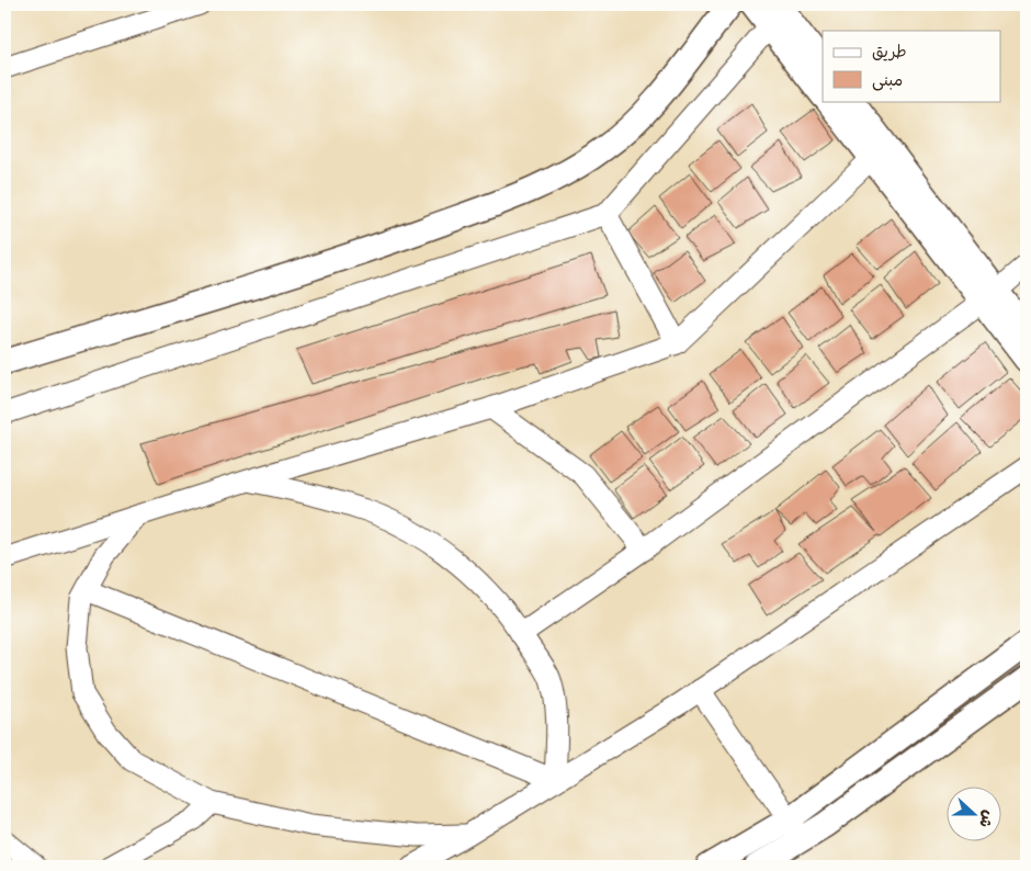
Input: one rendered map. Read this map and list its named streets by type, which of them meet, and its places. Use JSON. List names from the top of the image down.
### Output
{
  "legend": ["طريق", "مبنى"],
  "north": "right"
}
